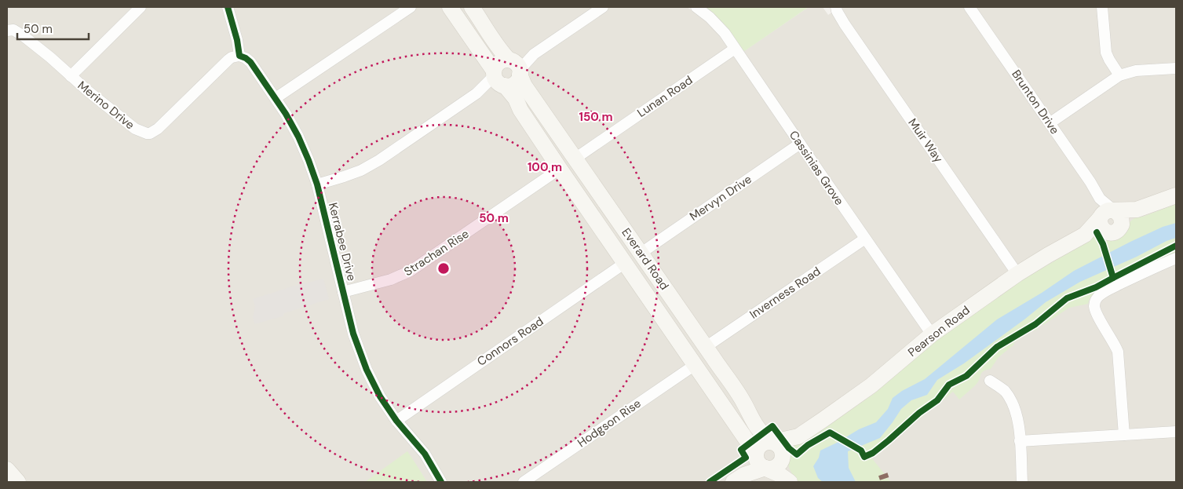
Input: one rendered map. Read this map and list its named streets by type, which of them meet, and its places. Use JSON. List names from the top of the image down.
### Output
{
  "streets": {
    "street": [
      "Lunan Road",
      "Brunton Drive",
      "Merino Drive",
      "Muir Way",
      "Cassinias Grove",
      "Mervyn Drive",
      "Kerrabee Drive",
      "Strachan Rise",
      "Everard Road",
      "Inverness Road",
      "Pearson Road",
      "Connors Road",
      "Hodgson Rise"
    ]
  },
  "crossings": [
    ["Lunan Road", "Cassinias Grove"],
    ["Lunan Road", "Everard Road"],
    ["Brunton Drive", "Pearson Road"],
    ["Merino Drive", "Kerrabee Drive"],
    ["Muir Way", "Pearson Road"],
    ["Cassinias Grove", "Mervyn Drive"],
    ["Cassinias Grove", "Inverness Road"],
    ["Cassinias Grove", "Pearson Road"],
    ["Mervyn Drive", "Everard Road"],
    ["Kerrabee Drive", "Strachan Rise"],
    ["Kerrabee Drive", "Connors Road"],
    ["Strachan Rise", "Everard Road"],
    ["Everard Road", "Inverness Road"],
    ["Everard Road", "Pearson Road"],
    ["Everard Road", "Connors Road"],
    ["Everard Road", "Hodgson Rise"]
  ],
  "scale_bar": "50 m",
  "rings": ["150 m", "100 m", "50 m"]
}
